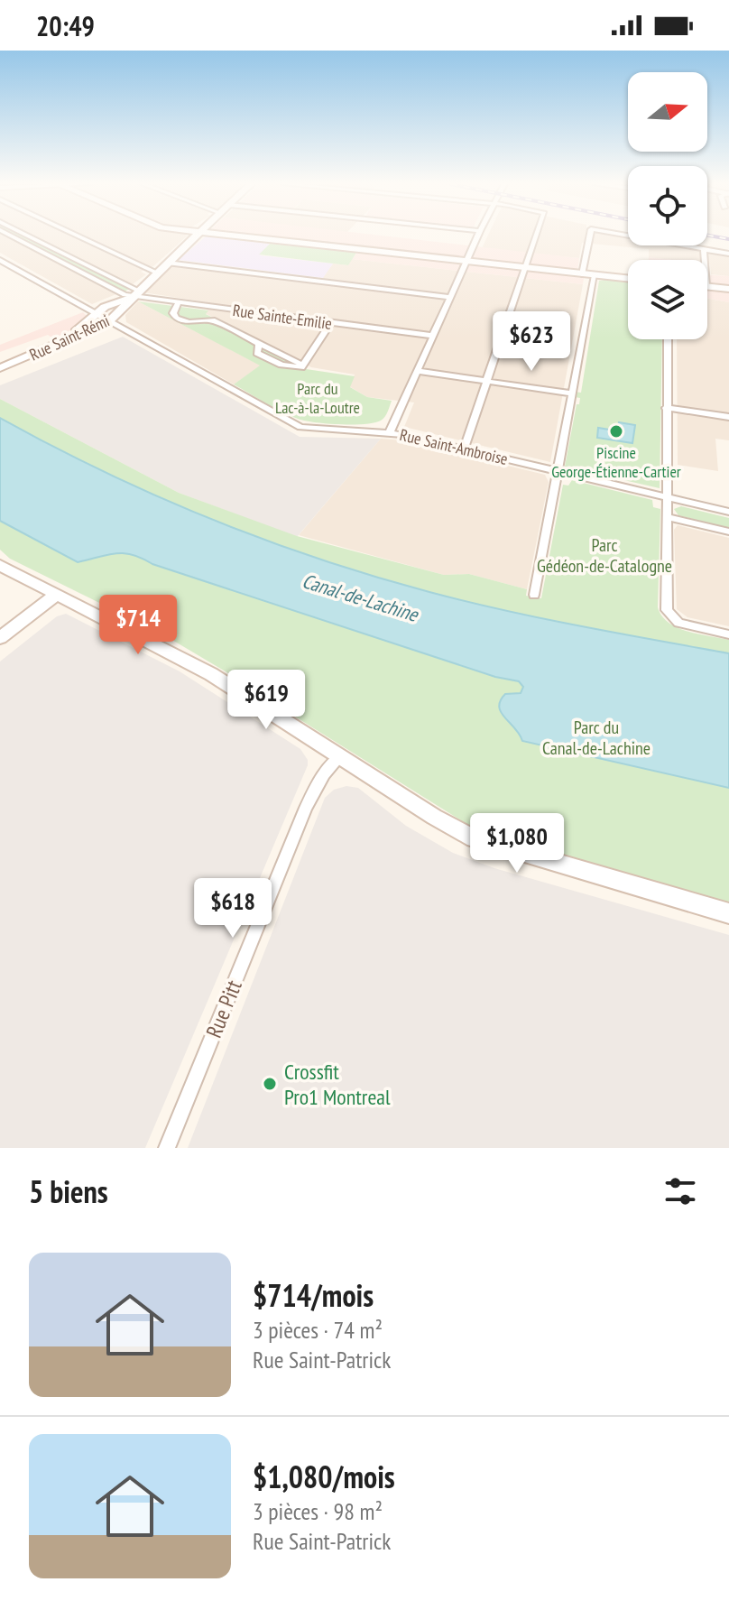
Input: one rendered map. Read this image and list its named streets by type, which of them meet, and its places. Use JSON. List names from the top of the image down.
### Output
{
  "streets": {
    "main road": ["Rue Saint-Rémi"],
    "street": ["Rue Sainte-Emilie", "Rue Saint-Ambroise", "Rue Pitt"]
  },
  "crossings": [
    ["Rue Sainte-Emilie", "Rue Saint-Rémi"],
    ["Rue Saint-Rémi", "Rue Saint-Ambroise"]
  ],
  "water": ["Canal-de-Lachine"],
  "parks": ["Parc du Lac-à-la-Loutre", "Parc Gédéon-de-Catalogne", "Parc du Canal-de-Lachine"],
  "places": ["Piscine George-Étienne-Cartier", "Crossfit Pro1 Montreal"],
  "north": "right",
  "page": {
    "status": "20:49",
    "price": [
      "$623",
      "$714",
      "$619",
      "$1,080",
      "$618"
    ],
    "heading": "5 biens",
    "list": [
      {
        "name": "$714/mois",
        "note": "3 pièces · 74 m² · Rue Saint-Patrick"
      },
      {
        "name": "$1,080/mois",
        "note": "3 pièces · 98 m² · Rue Saint-Patrick"
      }
    ]
  }
}
